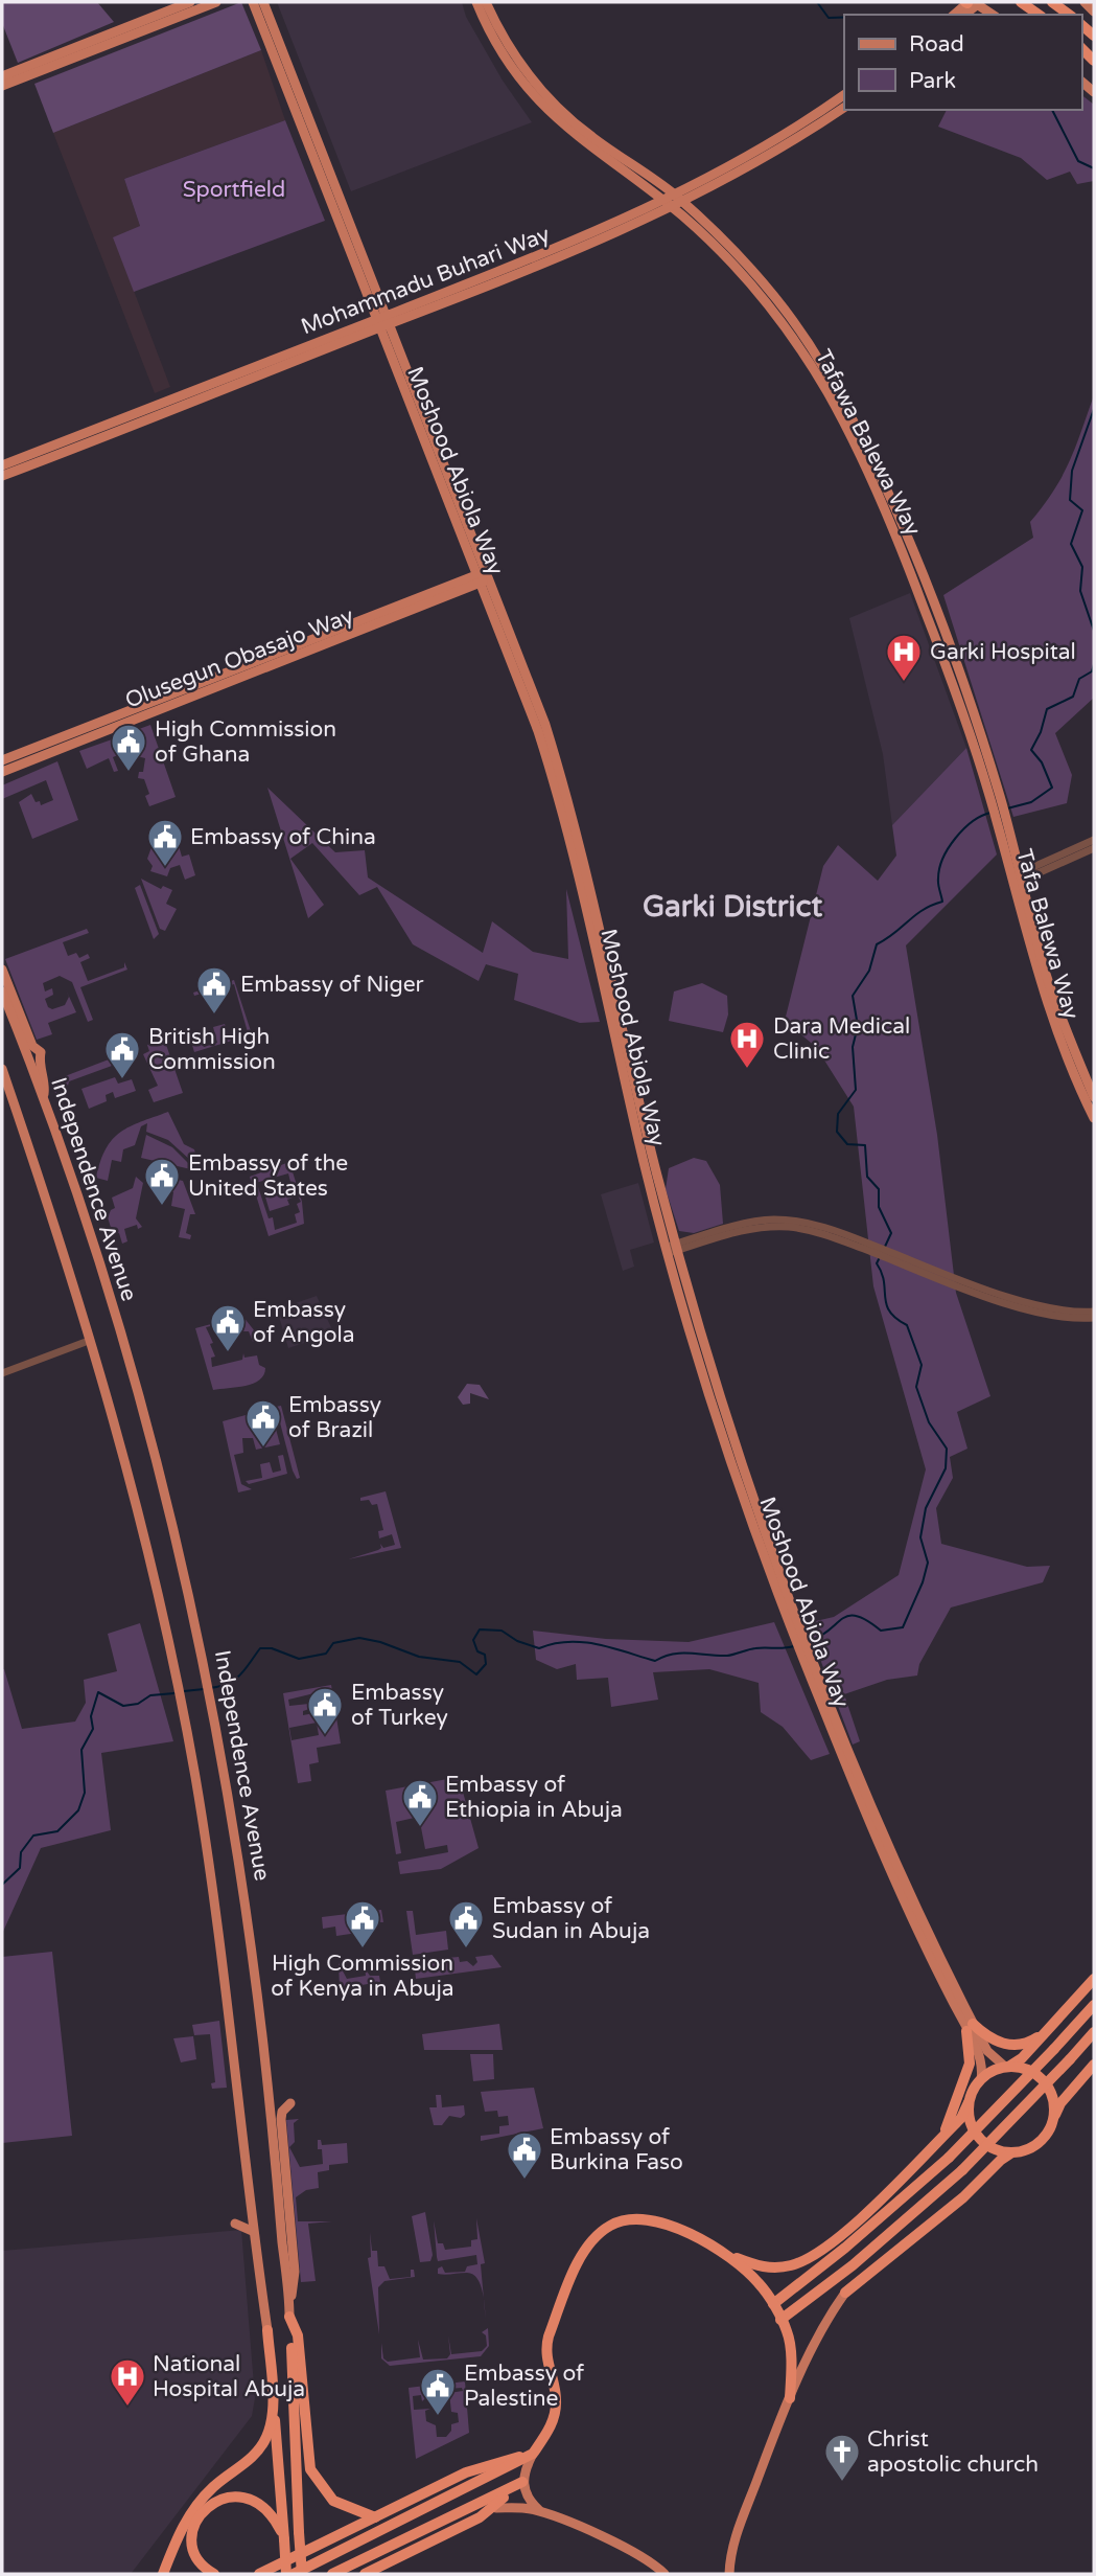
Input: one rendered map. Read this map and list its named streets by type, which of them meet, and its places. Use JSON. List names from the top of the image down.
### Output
{
  "streets": {
    "highway": ["Independence Avenue"],
    "main road": [
      "Mohammadu Buhari Way",
      "Tafawa Balewa Way",
      "Moshood Abiola Way",
      "Olusegun Obasajo Way",
      "Tafa Balewa Way"
    ]
  },
  "crossings": [
    ["Mohammadu Buhari Way", "Tafawa Balewa Way"],
    ["Mohammadu Buhari Way", "Moshood Abiola Way"],
    ["Tafawa Balewa Way", "Tafa Balewa Way"],
    ["Moshood Abiola Way", "Olusegun Obasajo Way"]
  ],
  "districts": ["Garki District"],
  "parks": ["Sportfield"],
  "places": {
    "hospital": ["Garki Hospital", "Dara Medical Clinic", "National Hospital Abuja"],
    "public building": [
      "High Commission of Ghana",
      "Embassy of China",
      "Embassy of Niger",
      "British High Commission",
      "Embassy of the United States",
      "Embassy of Angola",
      "Embassy of Brazil",
      "Embassy of Turkey",
      "Embassy of Ethiopia in Abuja",
      "High Commission of Kenya in Abuja",
      "Embassy of Sudan in Abuja",
      "Embassy of Burkina Faso",
      "Embassy of Palestine"
    ],
    "church": ["Christ apostolic church"]
  },
  "legend": ["Road", "Park"]
}
